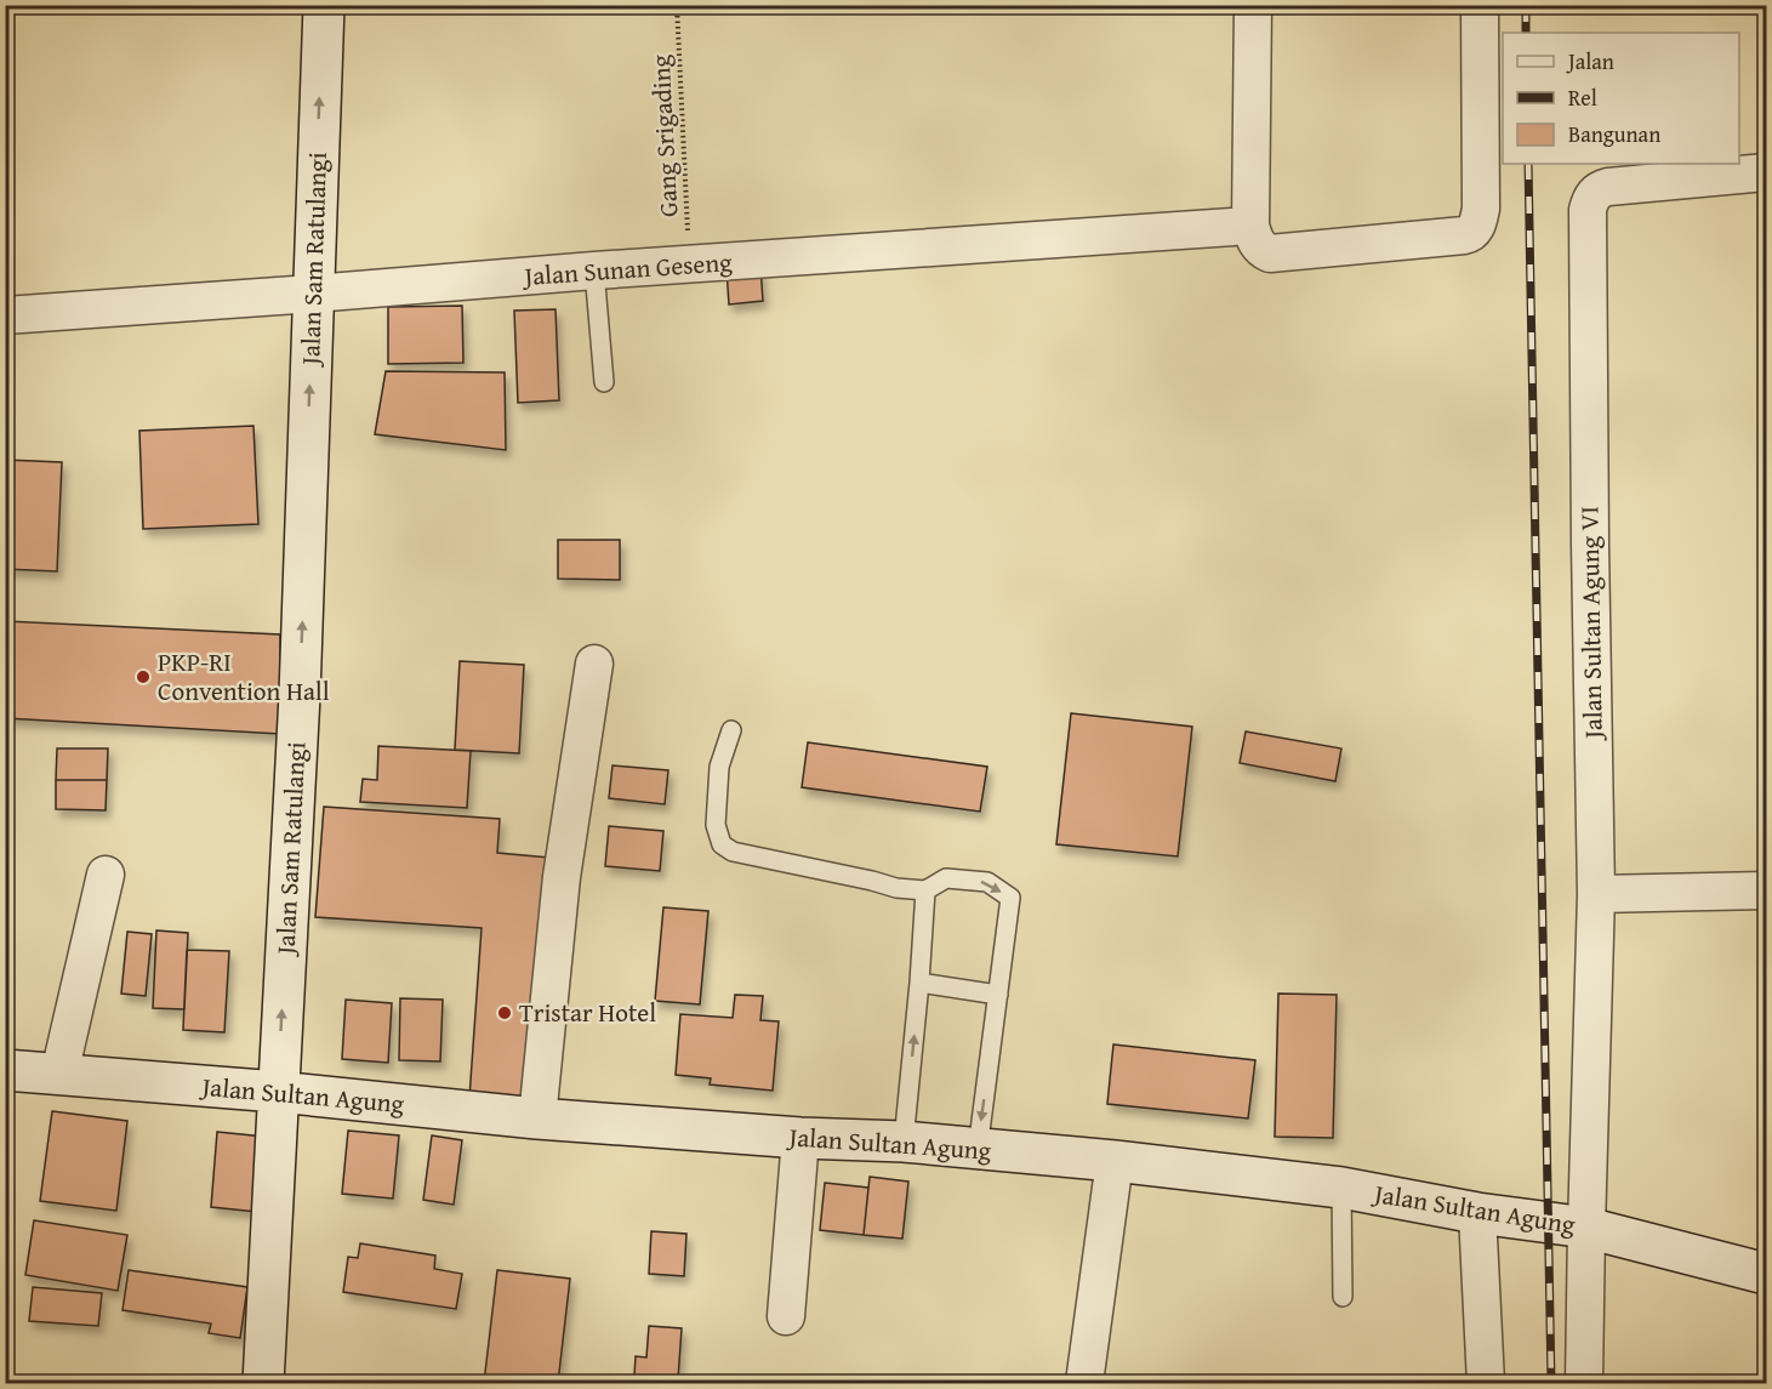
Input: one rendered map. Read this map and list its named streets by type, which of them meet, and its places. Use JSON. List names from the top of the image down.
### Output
{
  "streets": {
    "street": [
      "Jalan Sam Ratulangi",
      "Jalan Sunan Geseng",
      "Jalan Sultan Agung VI",
      "Jalan Sultan Agung"
    ],
    "path": ["Gang Srigading"]
  },
  "crossings": [
    ["Gang Srigading", "Jalan Sunan Geseng"],
    ["Jalan Sam Ratulangi", "Jalan Sunan Geseng"],
    ["Jalan Sam Ratulangi", "Jalan Sultan Agung"],
    ["Jalan Sultan Agung VI", "Jalan Sultan Agung"]
  ],
  "places": ["PKP-RI Convention Hall", "Tristar Hotel"],
  "legend": ["Jalan", "Rel", "Bangunan"]
}
